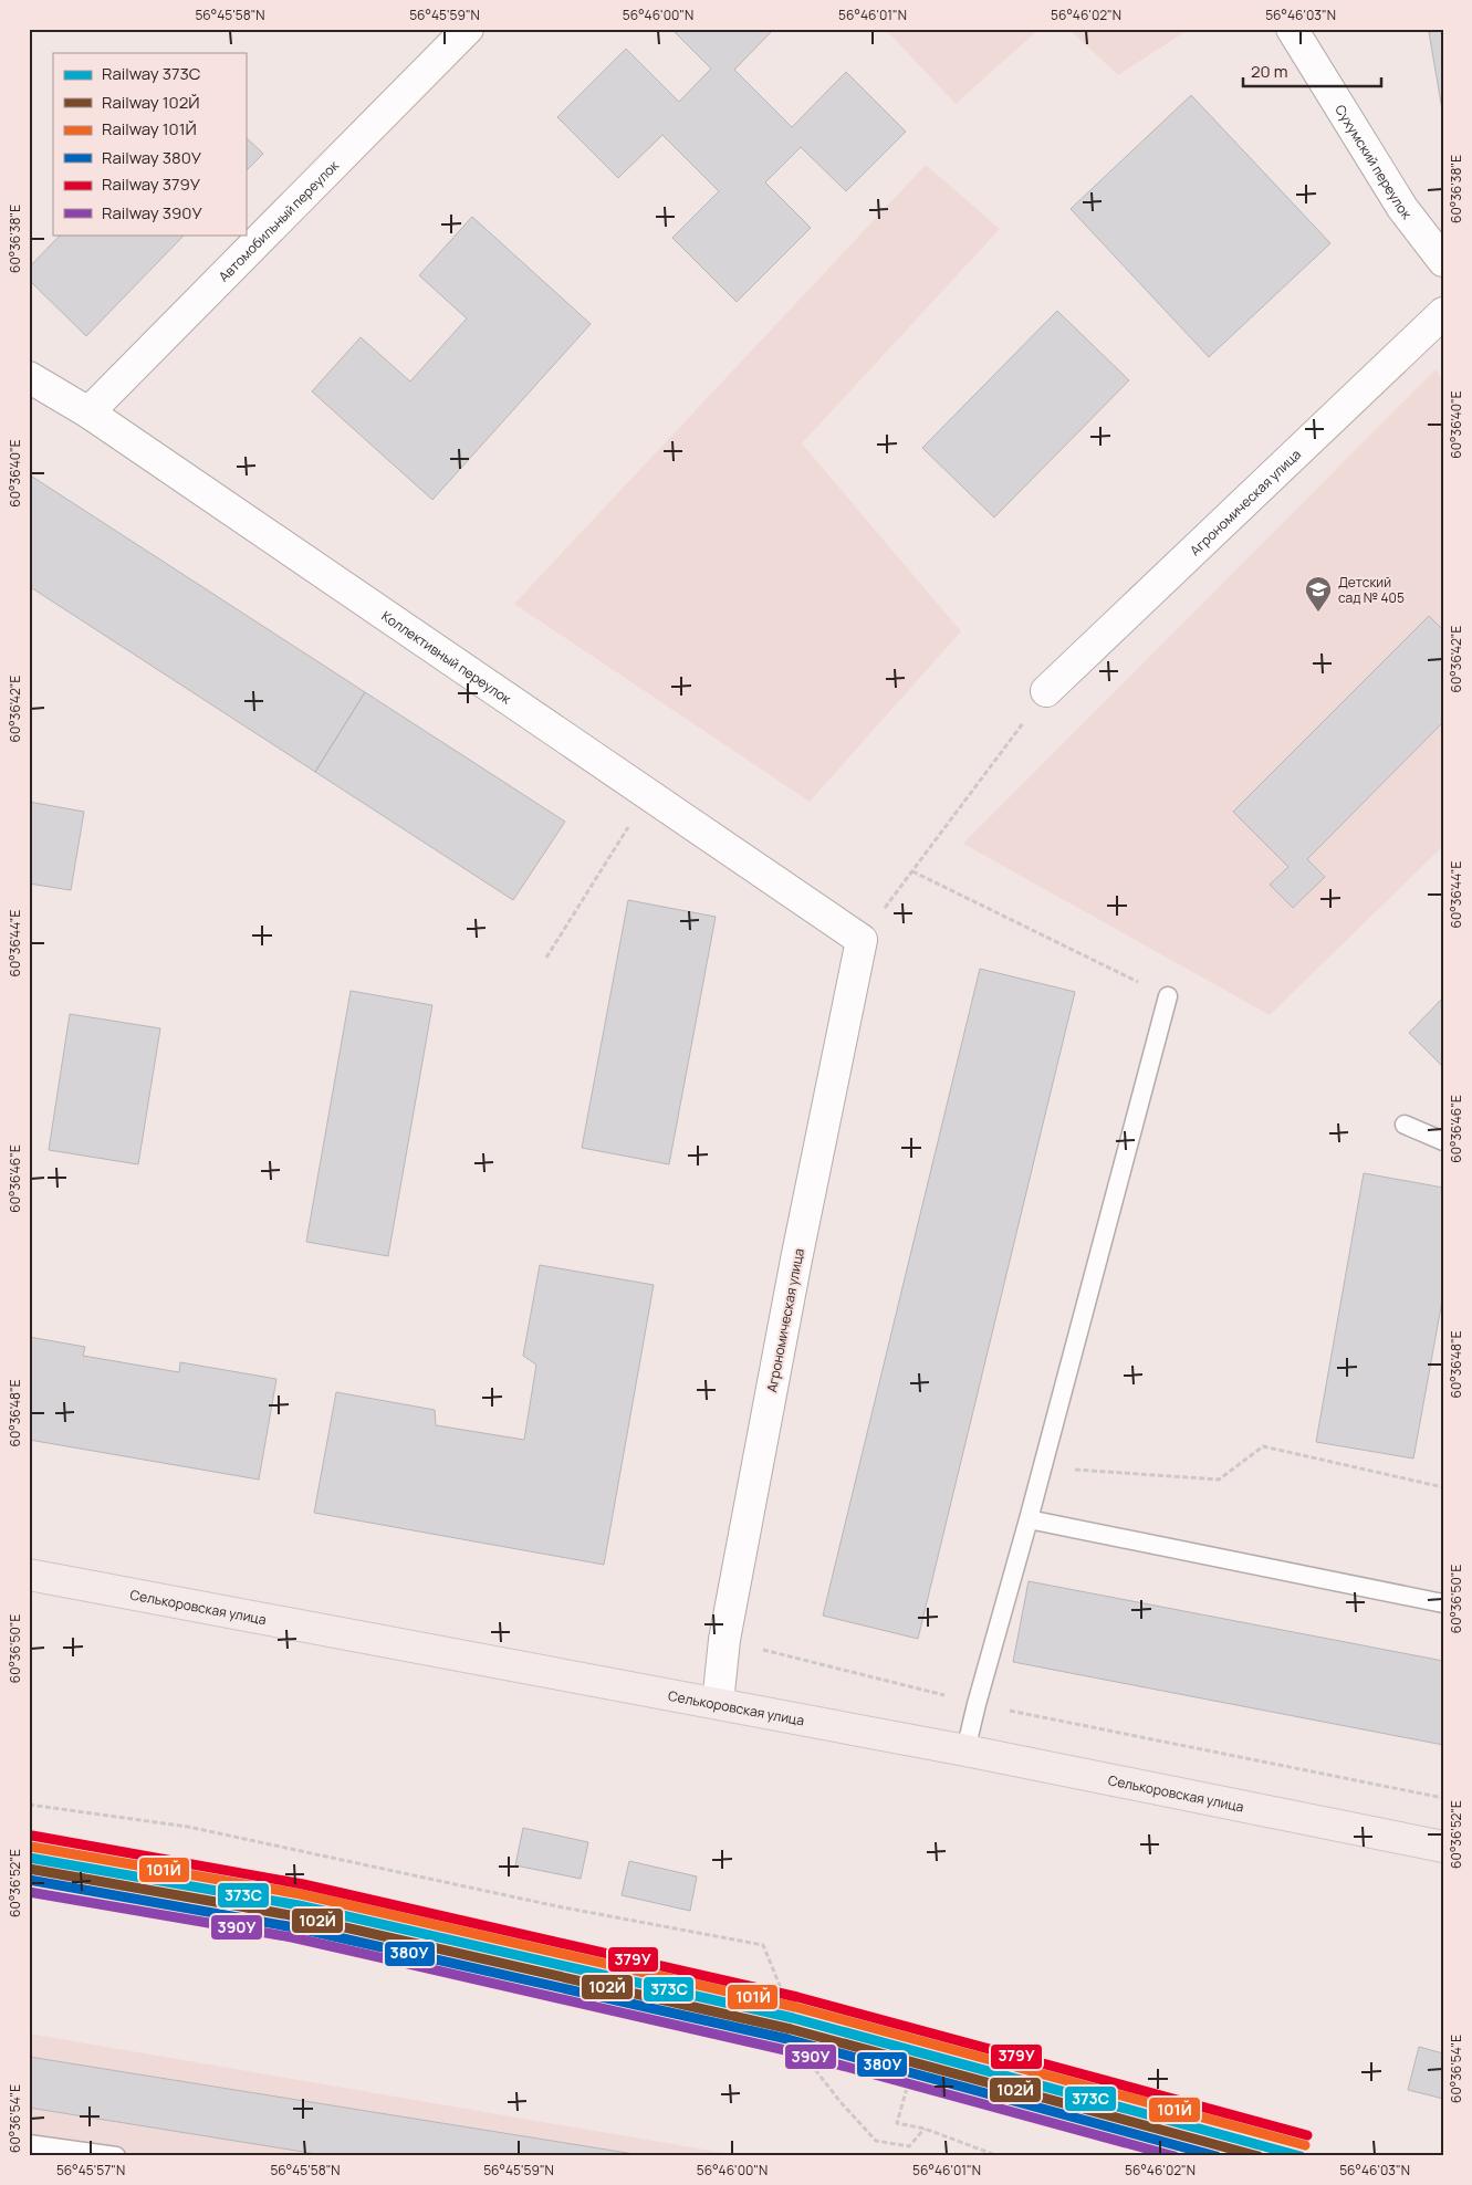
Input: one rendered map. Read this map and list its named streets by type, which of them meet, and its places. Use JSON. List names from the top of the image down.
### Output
{
  "streets": {
    "main road": ["Селькоровская улица"],
    "street": [
      "Сухумский переулок",
      "Автомобильный переулок",
      "Агрономическая улица",
      "Коллективный переулок"
    ]
  },
  "crossings": [
    ["Автомобильный переулок", "Коллективный переулок"],
    ["Агрономическая улица", "Коллективный переулок"],
    ["Агрономическая улица", "Селькоровская улица"]
  ],
  "places": {
    "school or university": ["Детский сад № 405"]
  },
  "lines": [
    "rail line 379У",
    "rail line 101Й",
    "rail line 373C",
    "rail line 102Й",
    "rail line 380У",
    "rail line 390У"
  ],
  "legend": [
    "Railway 373C",
    "Railway 102Й",
    "Railway 101Й",
    "Railway 380У",
    "Railway 379У",
    "Railway 390У"
  ],
  "scale_bar": "20 m",
  "coordinates": [
    "56°45'58\"N",
    "56°45'59\"N",
    "56°46'00\"N",
    "56°46'01\"N",
    "56°46'02\"N",
    "56°46'03\"N",
    "60°36'38\"E",
    "60°36'40\"E",
    "60°36'42\"E",
    "60°36'44\"E",
    "60°36'46\"E",
    "60°36'48\"E",
    "60°36'50\"E",
    "60°36'52\"E",
    "60°36'54\"E",
    "56°45'57\"N"
  ]
}
